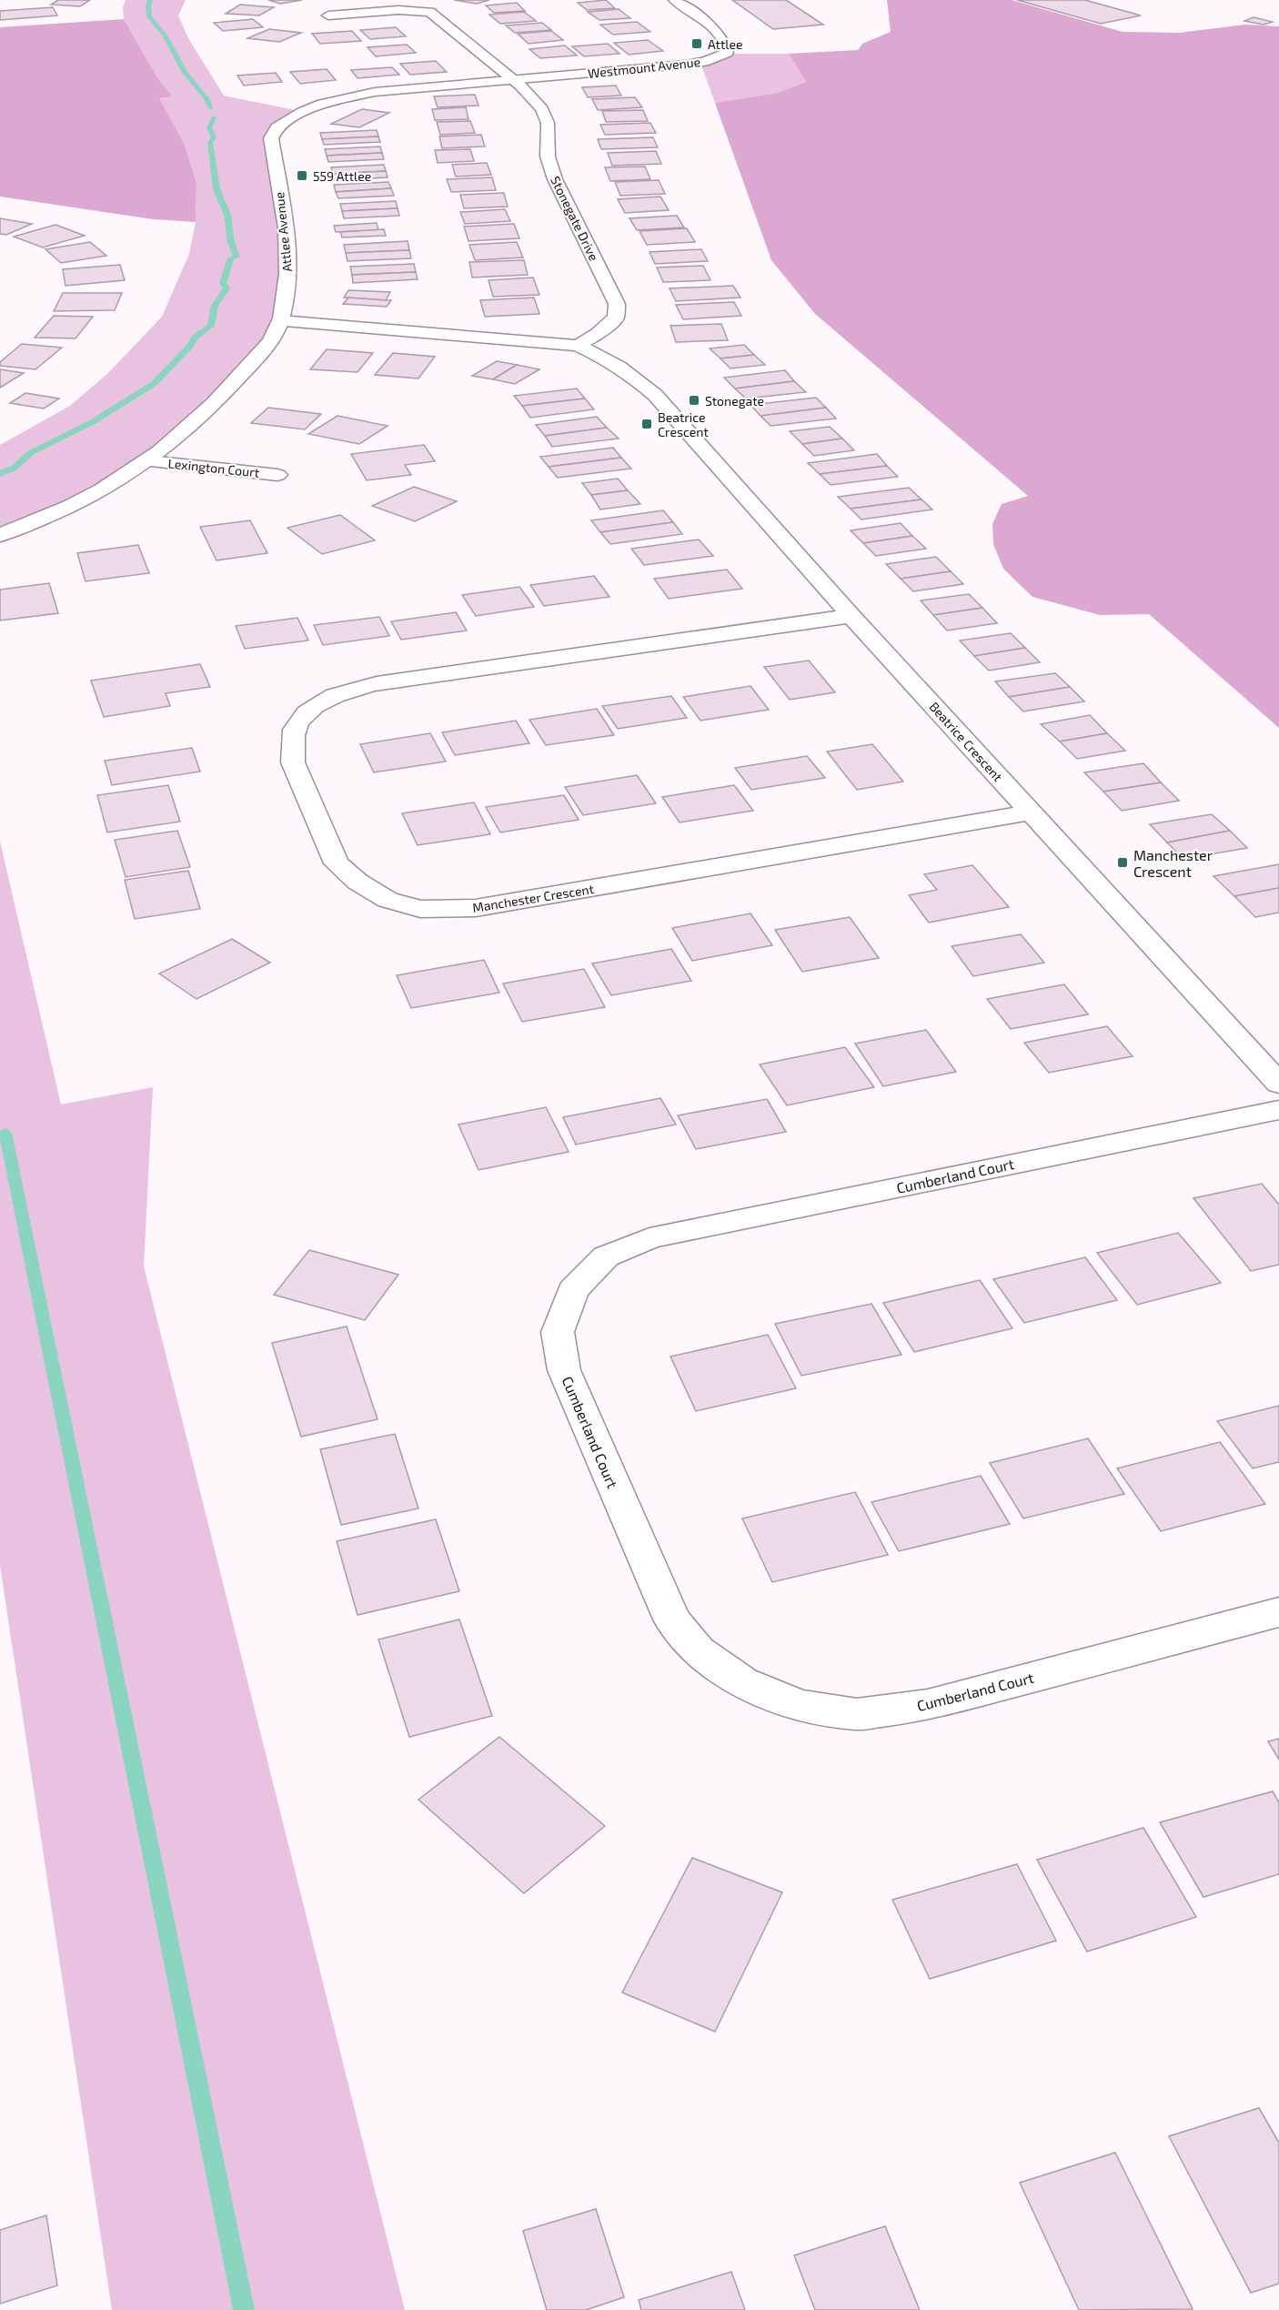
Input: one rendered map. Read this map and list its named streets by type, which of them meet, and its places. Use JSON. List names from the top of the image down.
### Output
{
  "streets": {
    "street": [
      "Westmount Avenue",
      "Stonegate Drive",
      "Attlee Avenue",
      "Lexington Court",
      "Beatrice Crescent",
      "Manchester Crescent",
      "Cumberland Court"
    ]
  },
  "crossings": [
    ["Westmount Avenue", "Stonegate Drive"],
    ["Westmount Avenue", "Attlee Avenue"],
    ["Stonegate Drive", "Attlee Avenue"],
    ["Stonegate Drive", "Beatrice Crescent"],
    ["Attlee Avenue", "Lexington Court"],
    ["Attlee Avenue", "Beatrice Crescent"],
    ["Beatrice Crescent", "Manchester Crescent"]
  ],
  "places": {
    "transit": [
      "Attlee",
      "559 Attlee",
      "Stonegate",
      "Beatrice Crescent",
      "Manchester Crescent"
    ]
  }
}
